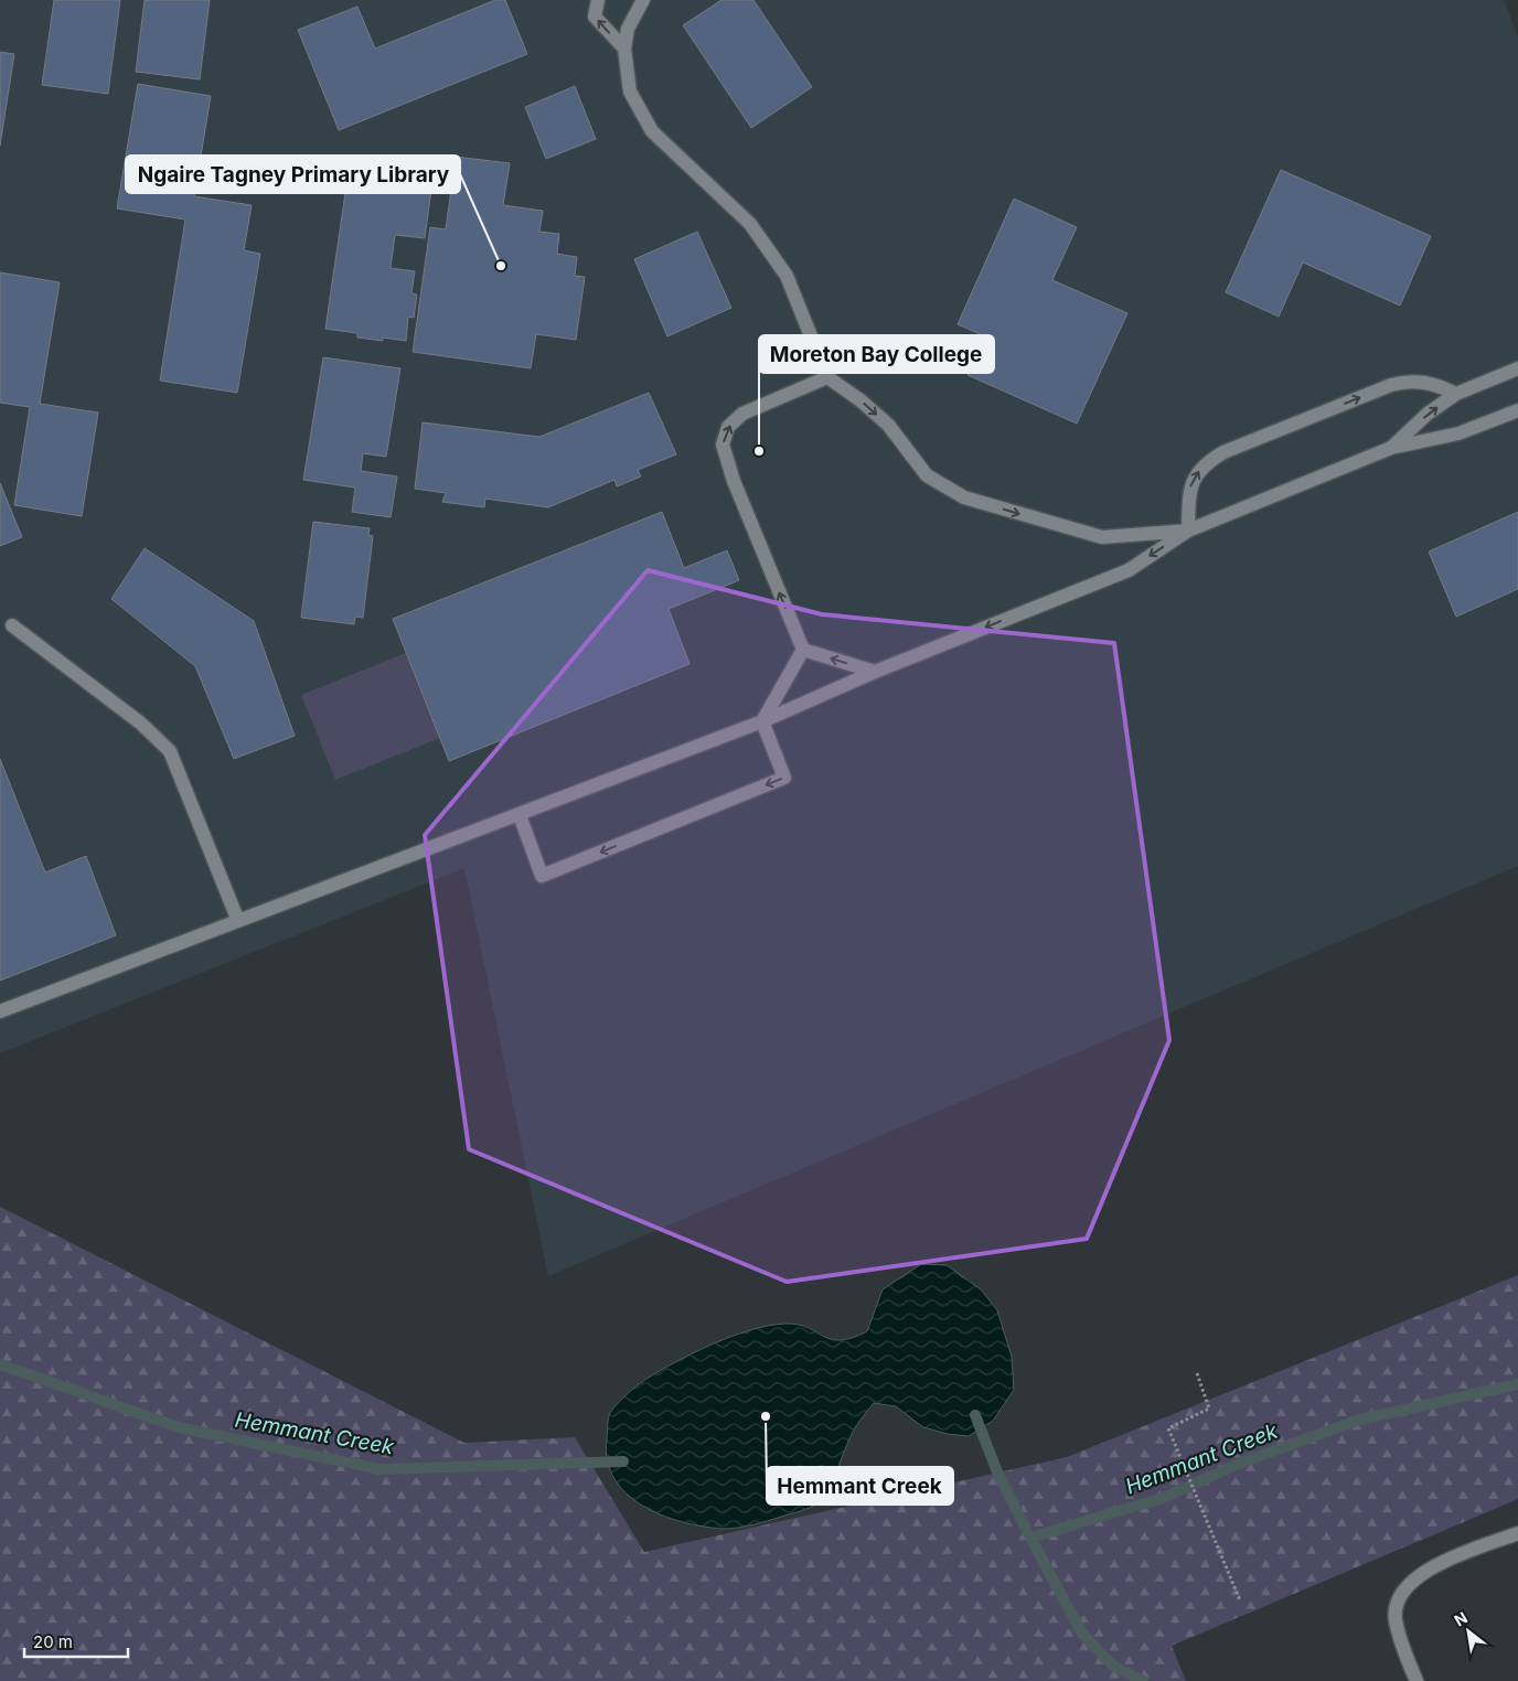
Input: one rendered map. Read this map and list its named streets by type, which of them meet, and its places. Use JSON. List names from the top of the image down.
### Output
{
  "water": ["Hemmant Creek"],
  "places": ["Ngaire Tagney Primary Library", "Moreton Bay College", "Hemmant Creek"],
  "scale_bar": "20 m",
  "north": "top left"
}
